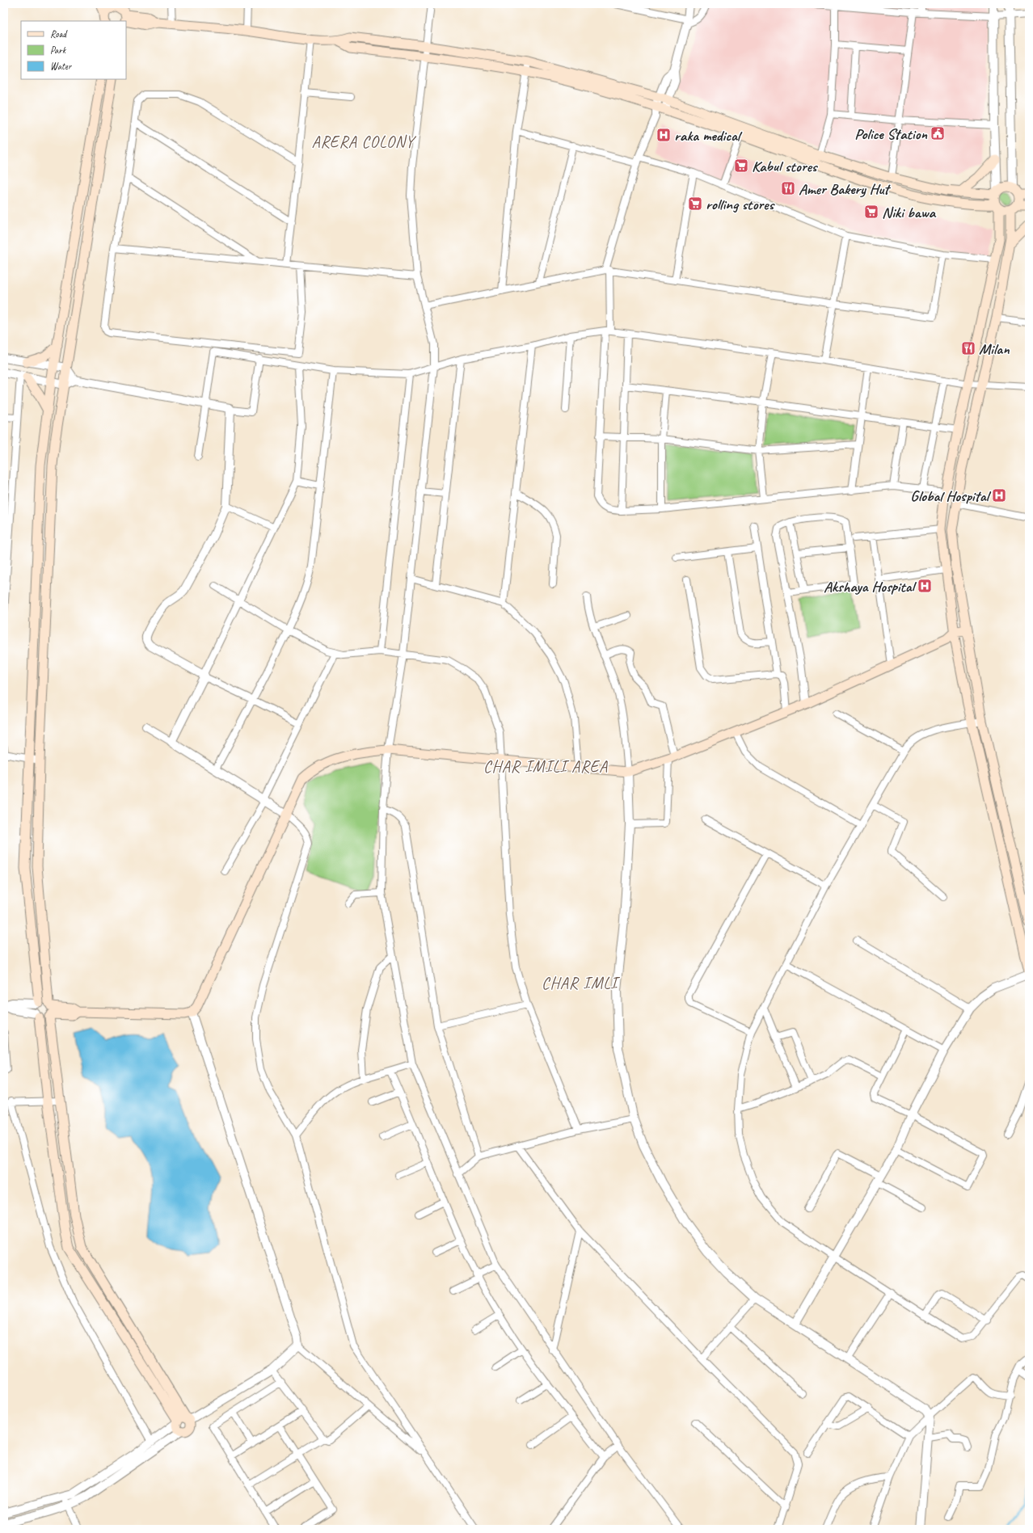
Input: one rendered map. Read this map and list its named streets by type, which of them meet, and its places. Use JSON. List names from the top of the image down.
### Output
{
  "districts": ["ARERA COLONY", "CHAR IMILI AREA", "CHAR IMLI"],
  "places": {
    "public building": ["Police Station"],
    "hospital": ["raka medical", "Global Hospital", "Akshaya Hospital"],
    "supermarket": ["Kabul stores", "rolling stores", "Niki bawa"],
    "restaurant": ["Amer Bakery Hut", "Milan"]
  },
  "legend": ["Road", "Park", "Water"]
}
